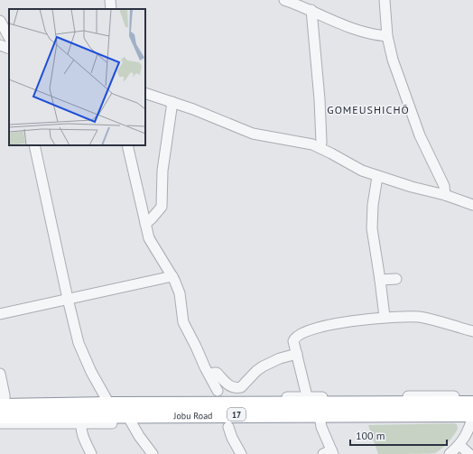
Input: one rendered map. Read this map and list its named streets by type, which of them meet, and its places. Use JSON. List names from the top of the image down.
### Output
{
  "streets": {
    "highway": ["Jobu Road", "17"]
  },
  "districts": ["GOMEUSHICHŌ"],
  "scale_bar": "100 m"
}
